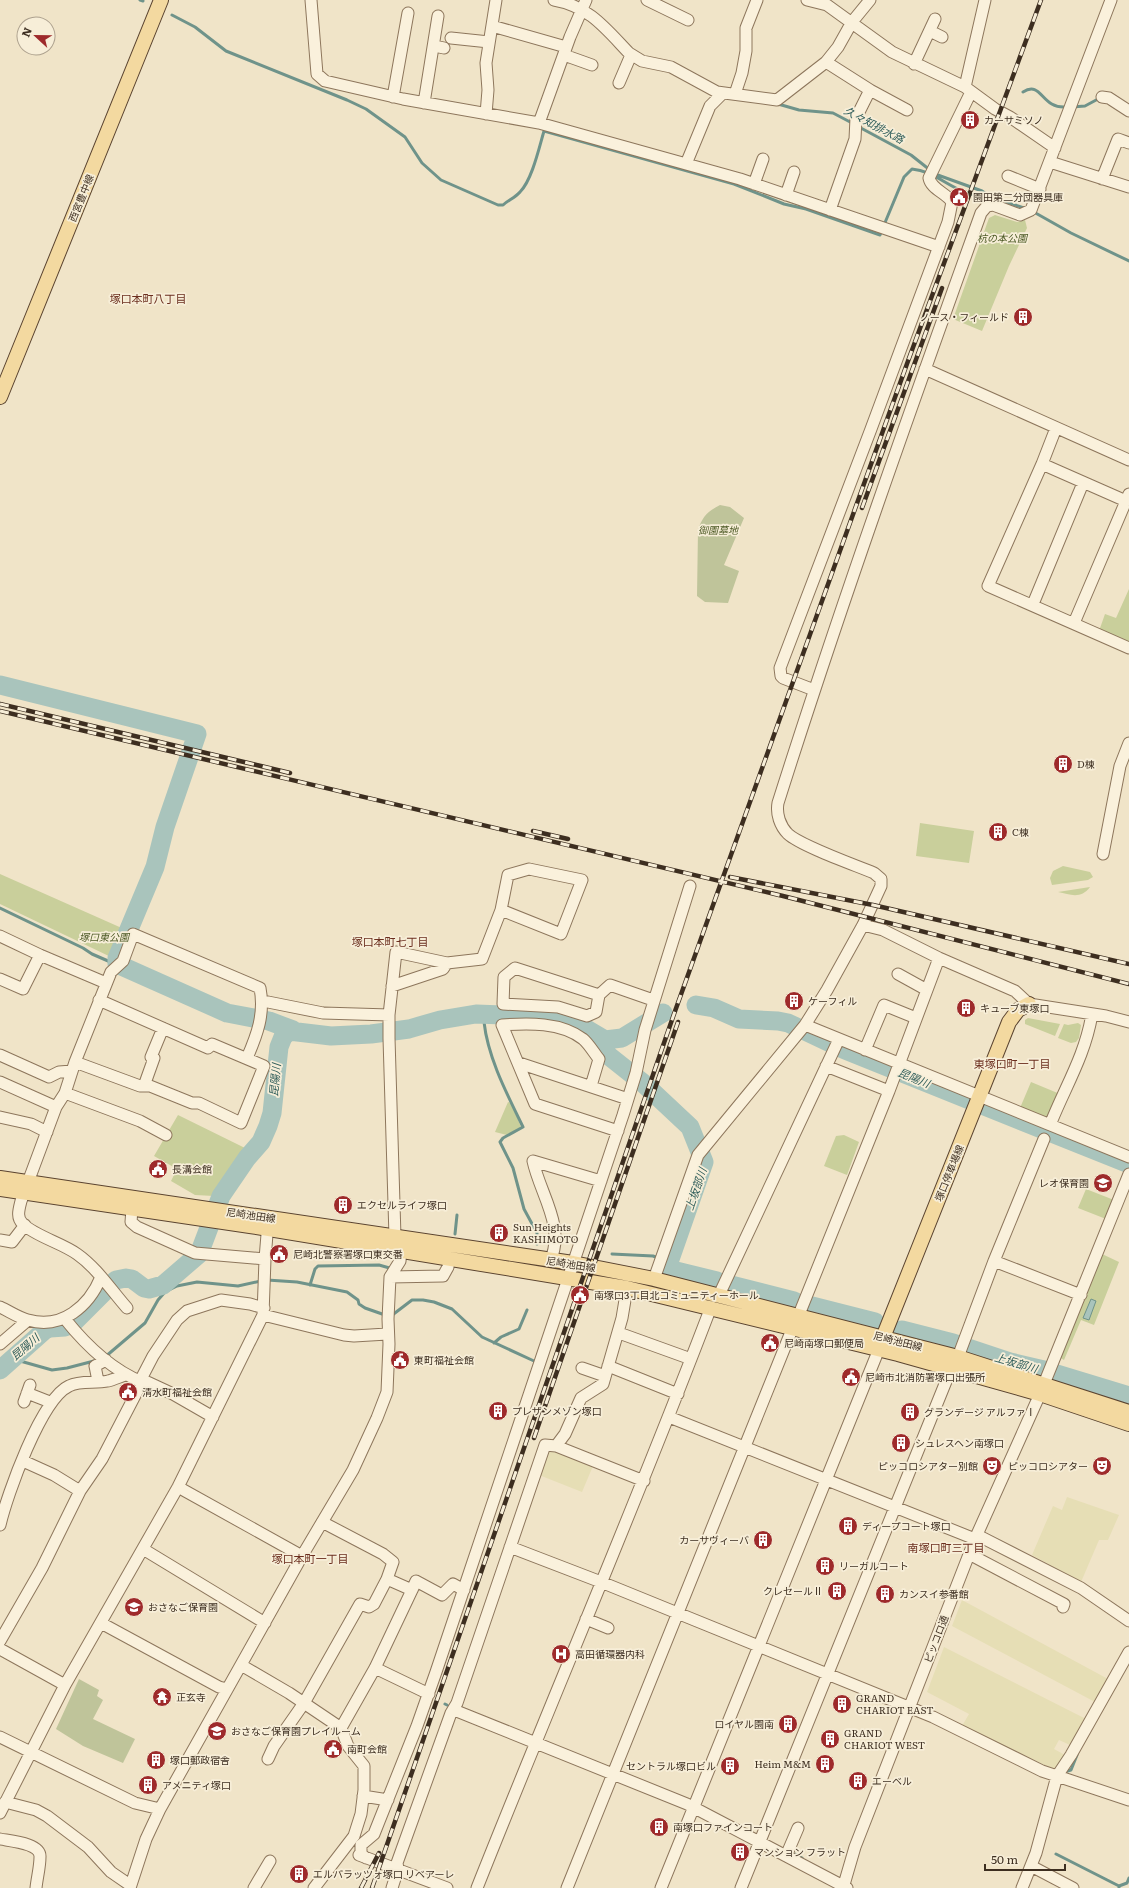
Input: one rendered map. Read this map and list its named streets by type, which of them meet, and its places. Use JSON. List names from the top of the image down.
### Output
{
  "streets": {
    "main road": ["西宮豊中線", "塚口停車場線", "尼崎池田線"],
    "street": ["ピッコロ通"]
  },
  "crossings": [
    ["塚口停車場線", "尼崎池田線"],
    ["尼崎池田線", "ピッコロ通"]
  ],
  "districts": [
    "塚口本町八丁目",
    "塚口本町七丁目",
    "東塚口町一丁目",
    "南塚口町三丁目",
    "塚口本町一丁目"
  ],
  "water": ["久々知排水路", "昆陽川", "上坂部川"],
  "parks": ["杭の本公園", "御園墓地", "塚口東公園"],
  "places": {
    "building": [
      "カーサミソノ",
      "ノース・フィールド",
      "D棟",
      "C棟",
      "ケーフィル",
      "キューブ東塚口",
      "エクセルライフ塚口",
      "Sun Heights KASHIMOTO",
      "プレザンメゾン塚口",
      "グランデージ アルファⅠ",
      "シュレスヘン南塚口",
      "ディープコート塚口",
      "カーサヴィーバ",
      "リーガルコート",
      "クレセールⅡ",
      "カンスイ参番館",
      "GRAND CHARIOT EAST",
      "ロイヤル園南",
      "GRAND CHARIOT WEST",
      "塚口郵政宿舎",
      "Heim M&M",
      "セントラル塚口ビル",
      "エーベル",
      "アメニティ塚口",
      "南塚口ファインコート",
      "マンション フラット",
      "エルパラッツォ塚口 リベアーレ"
    ],
    "public building": [
      "園田第二分団器具庫",
      "長溝会館",
      "尼崎北警察署塚口東交番",
      "南塚口3丁目北コミュニティーホール",
      "尼崎南塚口郵便局",
      "東町福祉会館",
      "尼崎市北消防署塚口出張所",
      "清水町福祉会館",
      "南町会館"
    ],
    "school or university": ["レオ保育園", "おさなご保育園", "おさなご保育園プレイルーム"],
    "theatre": ["ピッコロシアター別館", "ピッコロシアター"],
    "hospital": ["高田循環器内科"],
    "temple": ["正玄寺"]
  },
  "scale_bar": "50 m",
  "north": "left"
}
